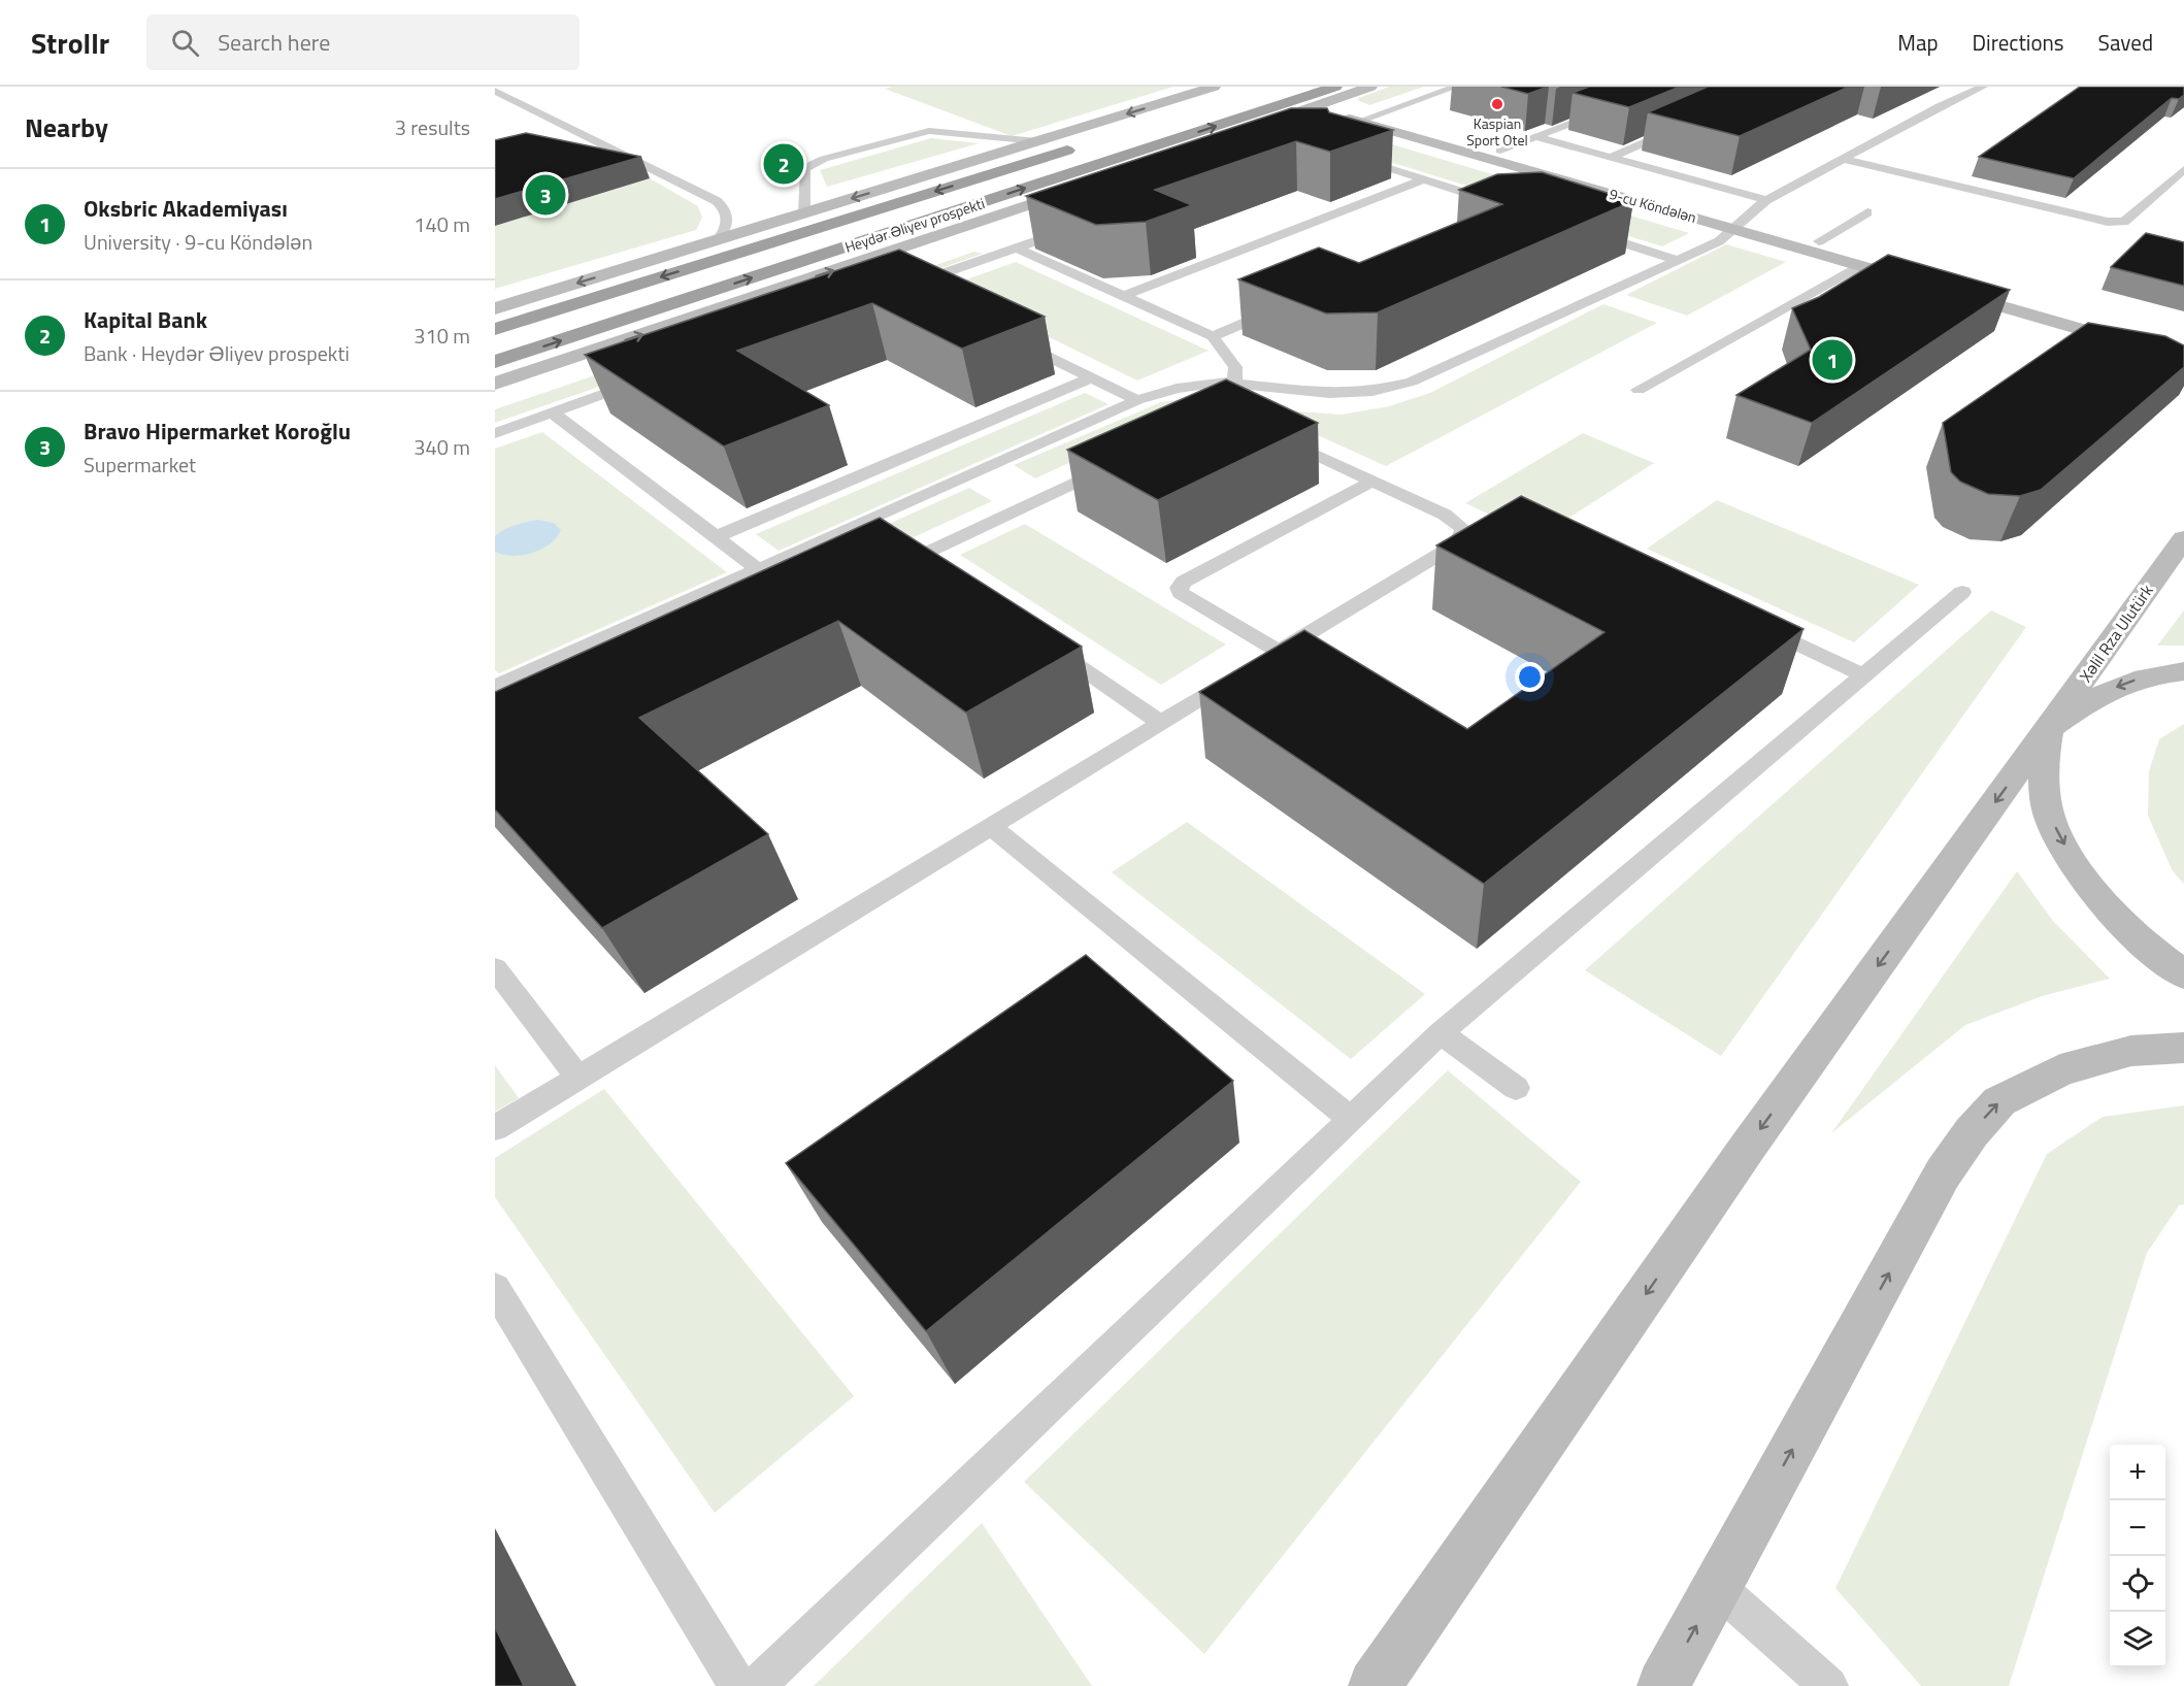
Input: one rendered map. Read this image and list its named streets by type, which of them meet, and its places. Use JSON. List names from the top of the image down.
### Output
{
  "streets": {
    "highway": ["Heydər Əliyev prospekti"],
    "main road": ["9-cu Köndələn", "Xəlil Rza Ulutürk"]
  },
  "places": ["Kaspian Sport Otel"],
  "page": {
    "header": "Strollr",
    "search": "Search here",
    "nav": ["Map", "Directions", "Saved"],
    "heading": ["Nearby", "3 results"],
    "pins": ["2", "3", "1"],
    "list": [
      {
        "mark": "1",
        "name": "Oksbric Akademiyası",
        "note": "University · 9-cu Köndələn",
        "value": "140 m"
      },
      {
        "mark": "2",
        "name": "Kapital Bank",
        "note": "Bank · Heydər Əliyev prospekti",
        "value": "310 m"
      },
      {
        "mark": "3",
        "name": "Bravo Hipermarket Koroğlu",
        "note": "Supermarket",
        "value": "340 m"
      }
    ],
    "map_buttons": ["+", "−"]
  }
}
